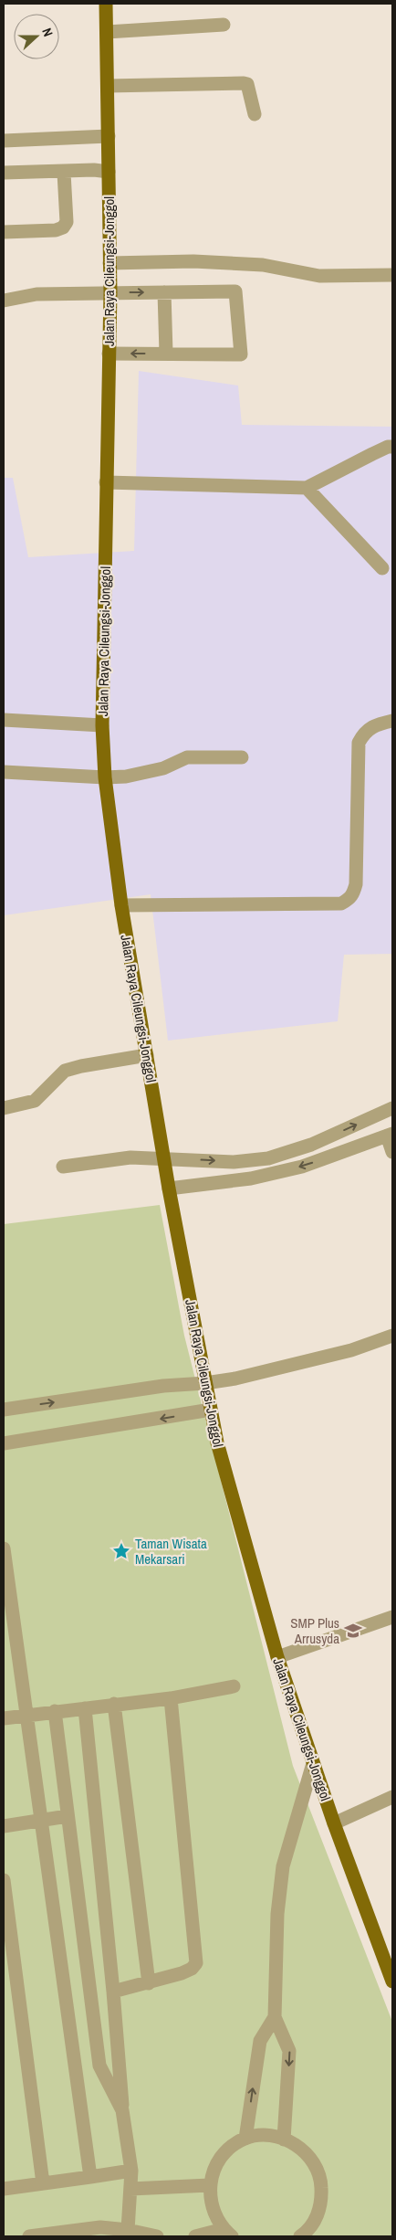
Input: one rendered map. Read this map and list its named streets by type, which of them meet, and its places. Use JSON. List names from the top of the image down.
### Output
{
  "streets": {
    "main road": ["Jalan Raya Cileungsi-Jonggol"]
  },
  "places": {
    "place": ["Taman Wisata Mekarsari"],
    "school or university": ["SMP Plus Arrusyda"]
  },
  "north": "right"
}
